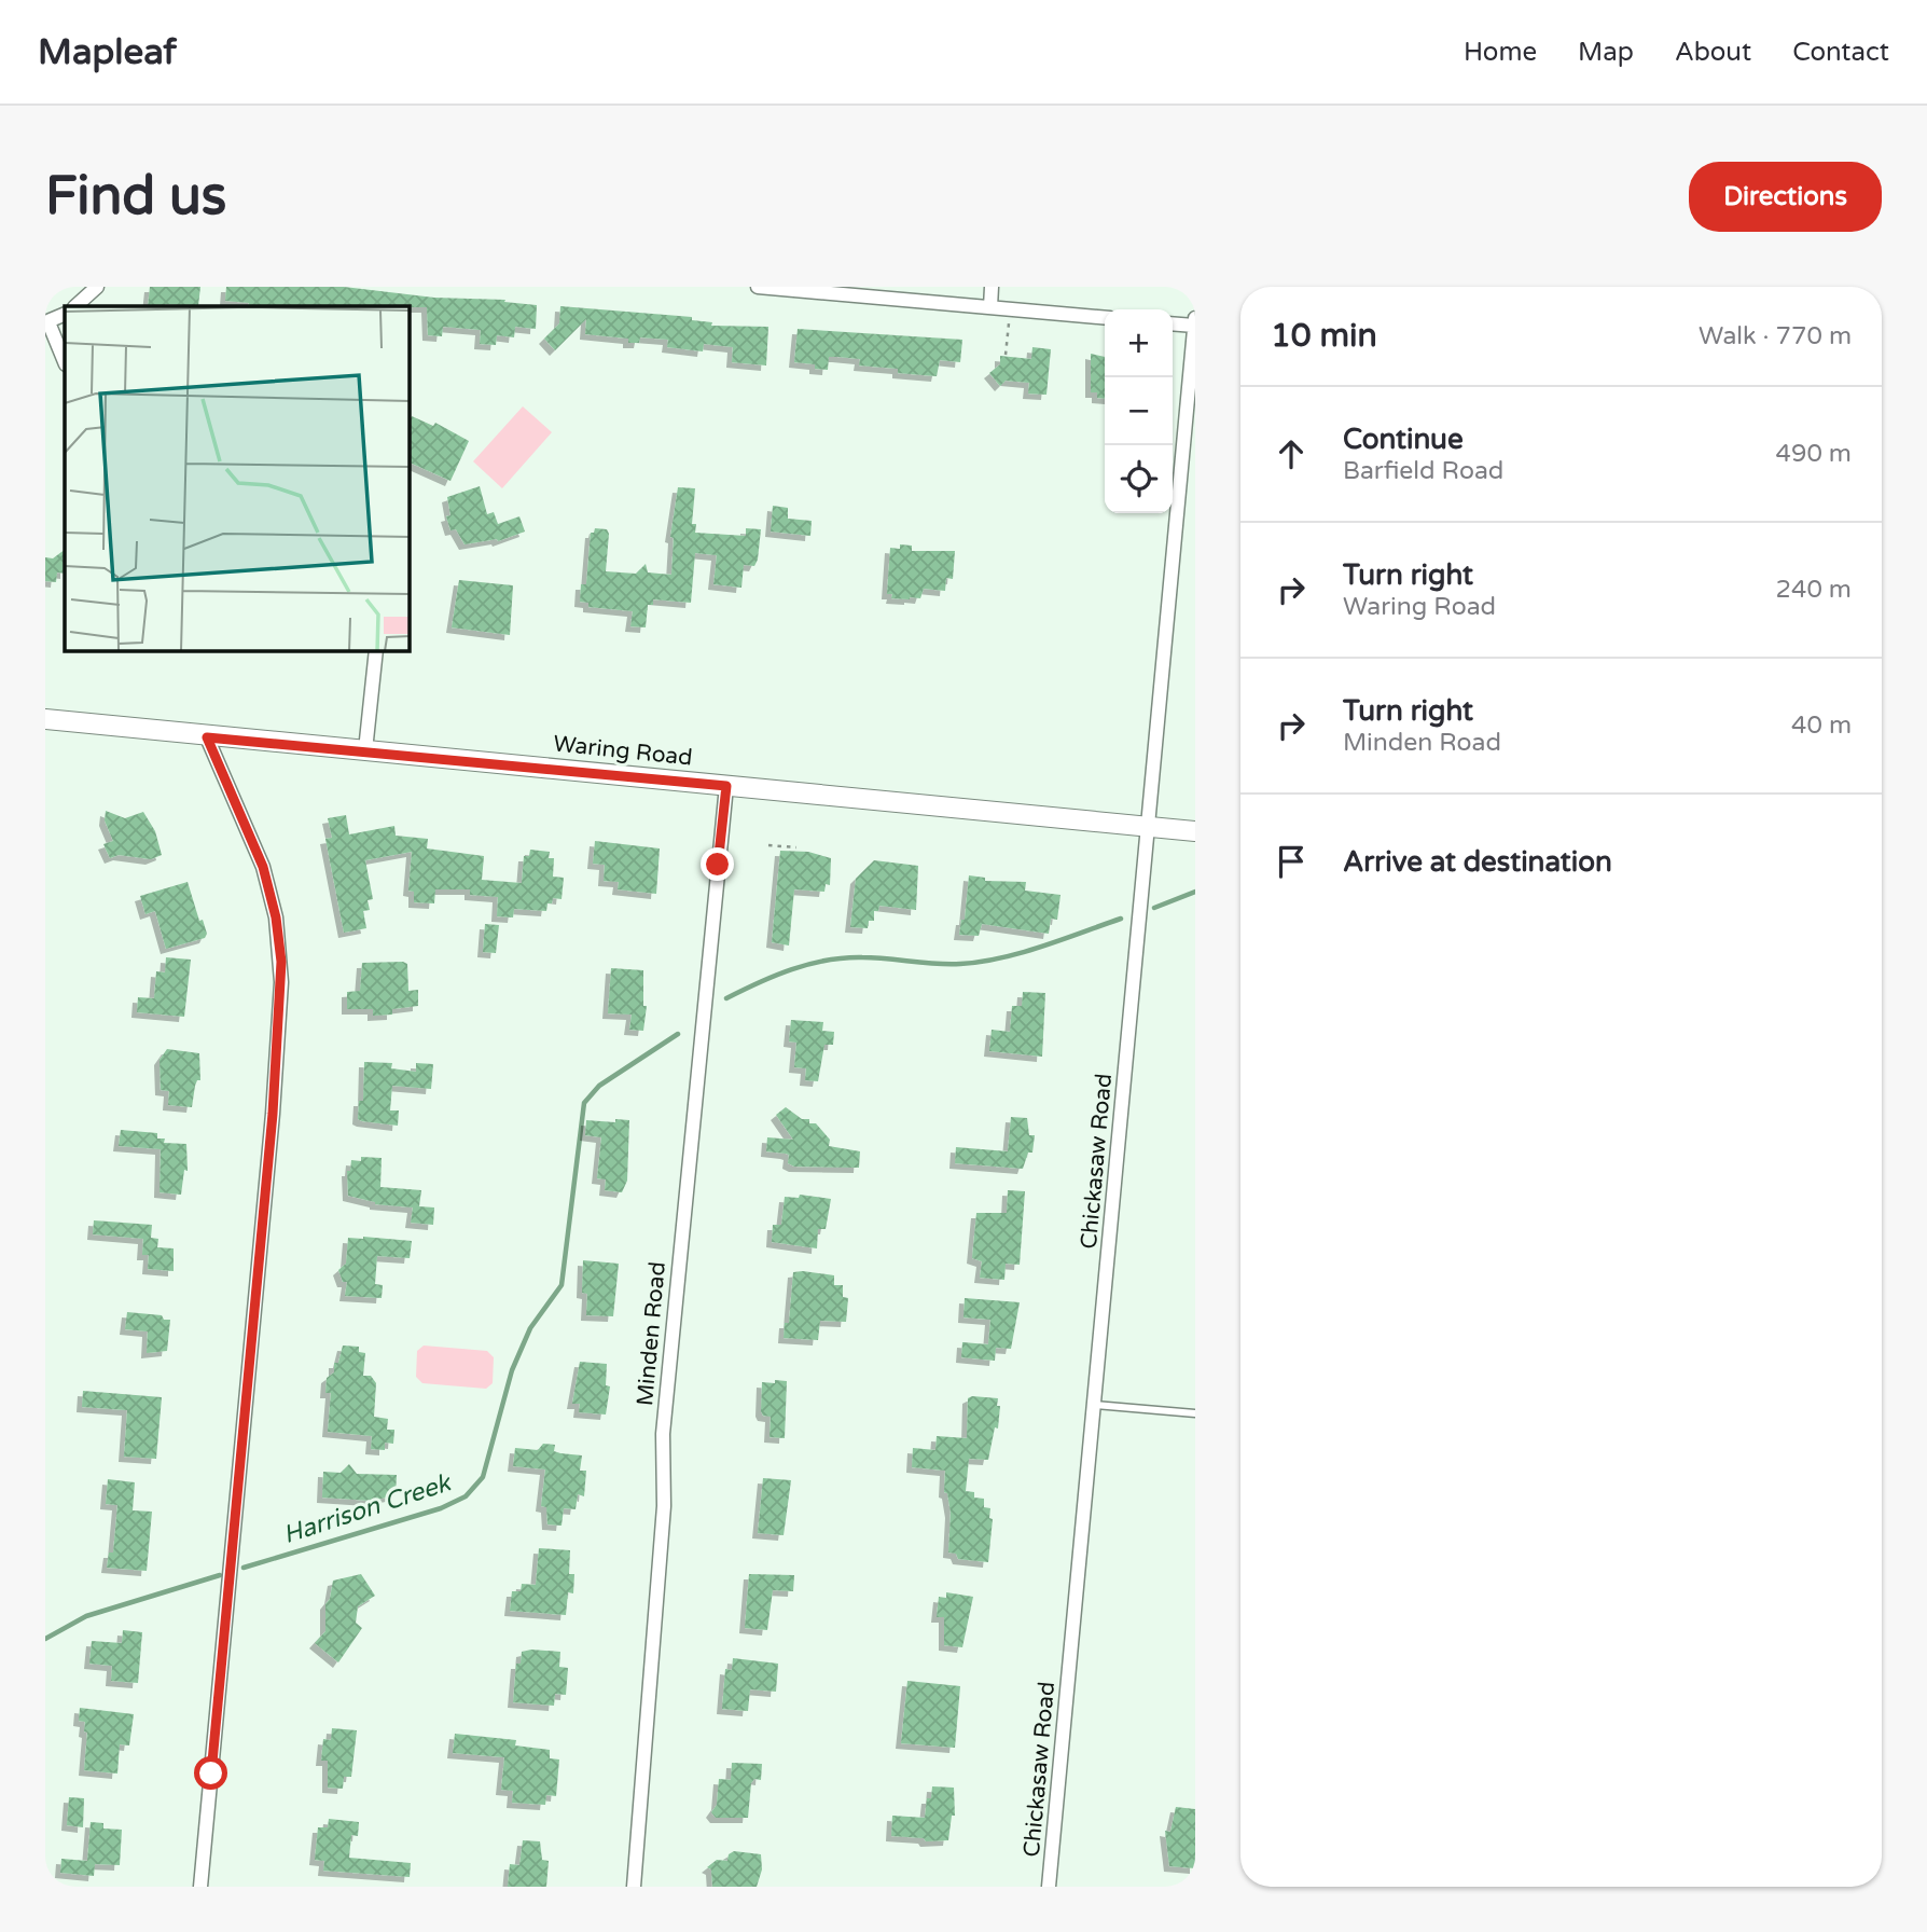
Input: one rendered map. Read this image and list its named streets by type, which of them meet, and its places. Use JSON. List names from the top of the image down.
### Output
{
  "streets": {
    "main road": ["Waring Road"],
    "street": ["Chickasaw Road", "Minden Road"]
  },
  "crossings": [
    ["Waring Road", "Chickasaw Road"],
    ["Waring Road", "Minden Road"]
  ],
  "water": ["Harrison Creek"],
  "page": {
    "header": "Mapleaf",
    "nav": [
      "Home",
      "Map",
      "About",
      "Contact"
    ],
    "buttons": "Directions",
    "title": "Find us",
    "heading": ["10 min", "Walk · 770 m"],
    "map_buttons": ["+", "−"],
    "list": [
      ["Continue", "Barfield Road", "490 m"],
      ["Turn right", "Waring Road", "240 m"],
      ["Turn right", "Minden Road", "40 m"],
      "Arrive at destination"
    ]
  }
}
